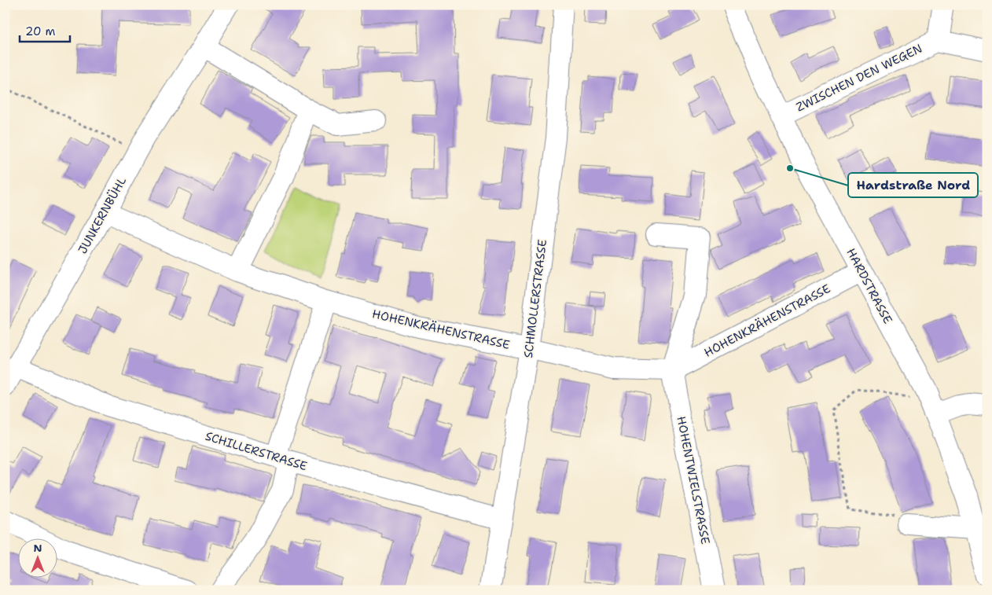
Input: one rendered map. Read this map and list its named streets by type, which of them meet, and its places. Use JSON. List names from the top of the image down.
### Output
{
  "streets": {
    "street": [
      "ZWISCHEN DEN WEGEN",
      "JUNKERNBÜHL",
      "HARDSTRASSE",
      "SCHMOLLERSTRASSE",
      "HOHENKRÄHENSTRASSE",
      "SCHILLERSTRASSE",
      "HOHENTWIELSTRASSE"
    ]
  },
  "crossings": [
    ["ZWISCHEN DEN WEGEN", "HARDSTRASSE"],
    ["JUNKERNBÜHL", "HOHENKRÄHENSTRASSE"],
    ["JUNKERNBÜHL", "SCHILLERSTRASSE"],
    ["HARDSTRASSE", "HOHENKRÄHENSTRASSE"],
    ["SCHMOLLERSTRASSE", "HOHENKRÄHENSTRASSE"],
    ["SCHMOLLERSTRASSE", "SCHILLERSTRASSE"],
    ["HOHENKRÄHENSTRASSE", "HOHENTWIELSTRASSE"]
  ],
  "places": ["Hardstraße Nord"],
  "scale_bar": "20 m",
  "north": "top"
}
